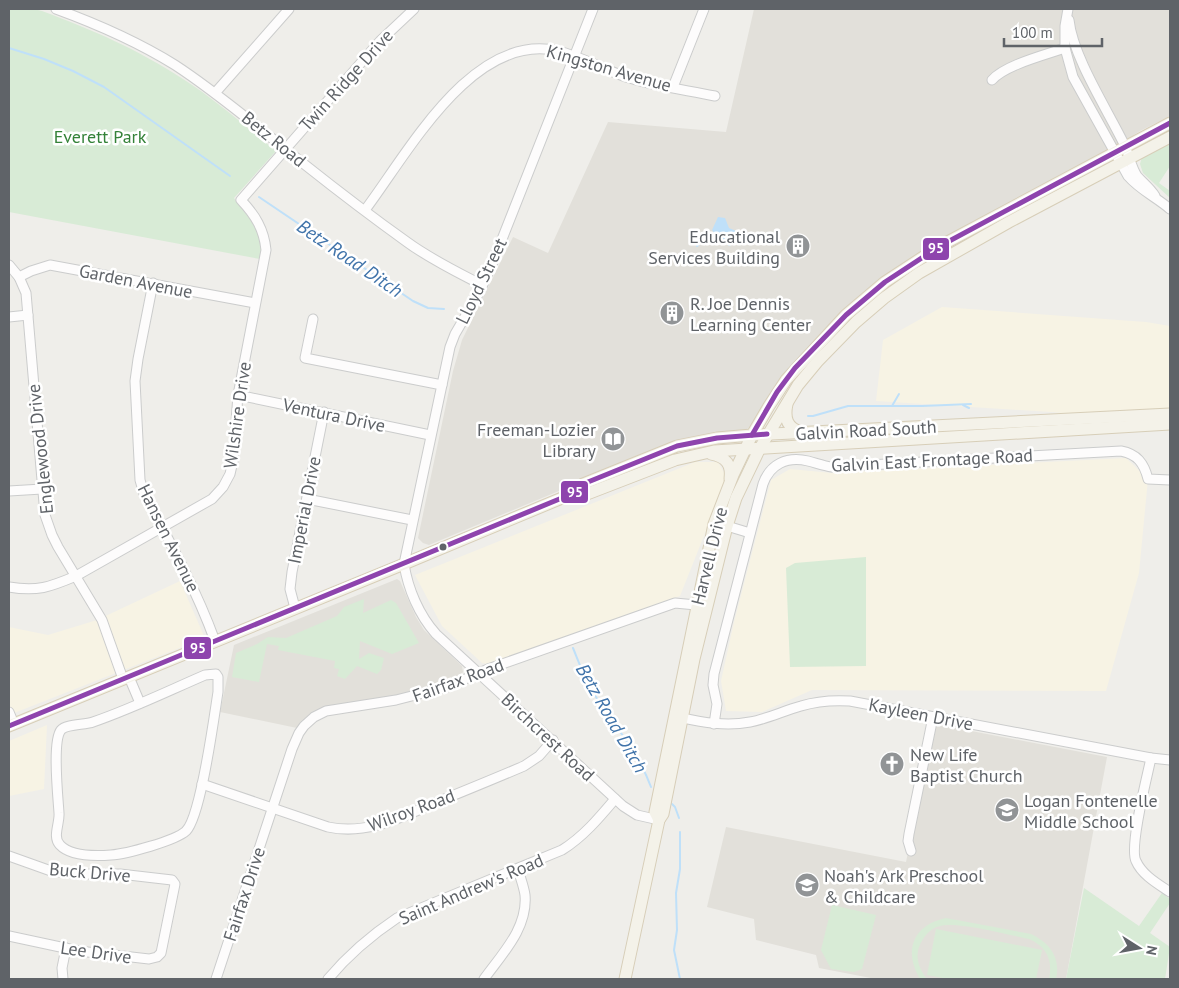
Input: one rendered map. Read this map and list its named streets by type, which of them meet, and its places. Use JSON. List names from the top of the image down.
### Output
{
  "streets": {
    "main road": ["Galvin Road South", "Harvell Drive"],
    "street": [
      "Kingston Avenue",
      "Twin Ridge Drive",
      "Betz Road",
      "Garden Avenue",
      "Lloyd Street",
      "Wilshire Drive",
      "Ventura Drive",
      "Englewood Drive",
      "Galvin East Frontage Road",
      "Imperial Drive",
      "Hansen Avenue",
      "Fairfax Road",
      "Kayleen Drive",
      "Birchcrest Road",
      "Wilroy Road",
      "Buck Drive",
      "Saint Andrew's Road",
      "Fairfax Drive",
      "Lee Drive"
    ]
  },
  "crossings": [
    ["Kingston Avenue", "Betz Road"],
    ["Kingston Avenue", "Lloyd Street"],
    ["Twin Ridge Drive", "Betz Road"],
    ["Twin Ridge Drive", "Wilshire Drive"],
    ["Betz Road", "Lloyd Street"],
    ["Garden Avenue", "Wilshire Drive"],
    ["Garden Avenue", "Englewood Drive"],
    ["Garden Avenue", "Hansen Avenue"],
    ["Lloyd Street", "Ventura Drive"],
    ["Lloyd Street", "Galvin Road South"],
    ["Lloyd Street", "Birchcrest Road"],
    ["Wilshire Drive", "Ventura Drive"],
    ["Wilshire Drive", "Englewood Drive"],
    ["Wilshire Drive", "Hansen Avenue"],
    ["Ventura Drive", "Imperial Drive"],
    ["Galvin Road South", "Englewood Drive"],
    ["Galvin Road South", "Imperial Drive"],
    ["Galvin Road South", "Hansen Avenue"],
    ["Galvin Road South", "Harvell Drive"],
    ["Galvin Road South", "Birchcrest Road"],
    ["Galvin East Frontage Road", "Kayleen Drive"],
    ["Harvell Drive", "Fairfax Road"],
    ["Harvell Drive", "Kayleen Drive"],
    ["Harvell Drive", "Birchcrest Road"],
    ["Fairfax Road", "Birchcrest Road"],
    ["Fairfax Road", "Wilroy Road"],
    ["Fairfax Road", "Fairfax Drive"],
    ["Birchcrest Road", "Wilroy Road"],
    ["Birchcrest Road", "Saint Andrew's Road"],
    ["Wilroy Road", "Fairfax Drive"],
    ["Buck Drive", "Lee Drive"]
  ],
  "water": ["Betz Road Ditch"],
  "parks": ["Everett Park"],
  "places": {
    "building": ["Educational Services Building", "R. Joe Dennis Learning Center"],
    "library": ["Freeman-Lozier Library"],
    "church": ["New Life Baptist Church"],
    "school or university": ["Logan Fontenelle Middle School", "Noah's Ark Preschool & Childcare"]
  },
  "lines": ["transit line 95"],
  "scale_bar": "100 m",
  "north": "right"
}
